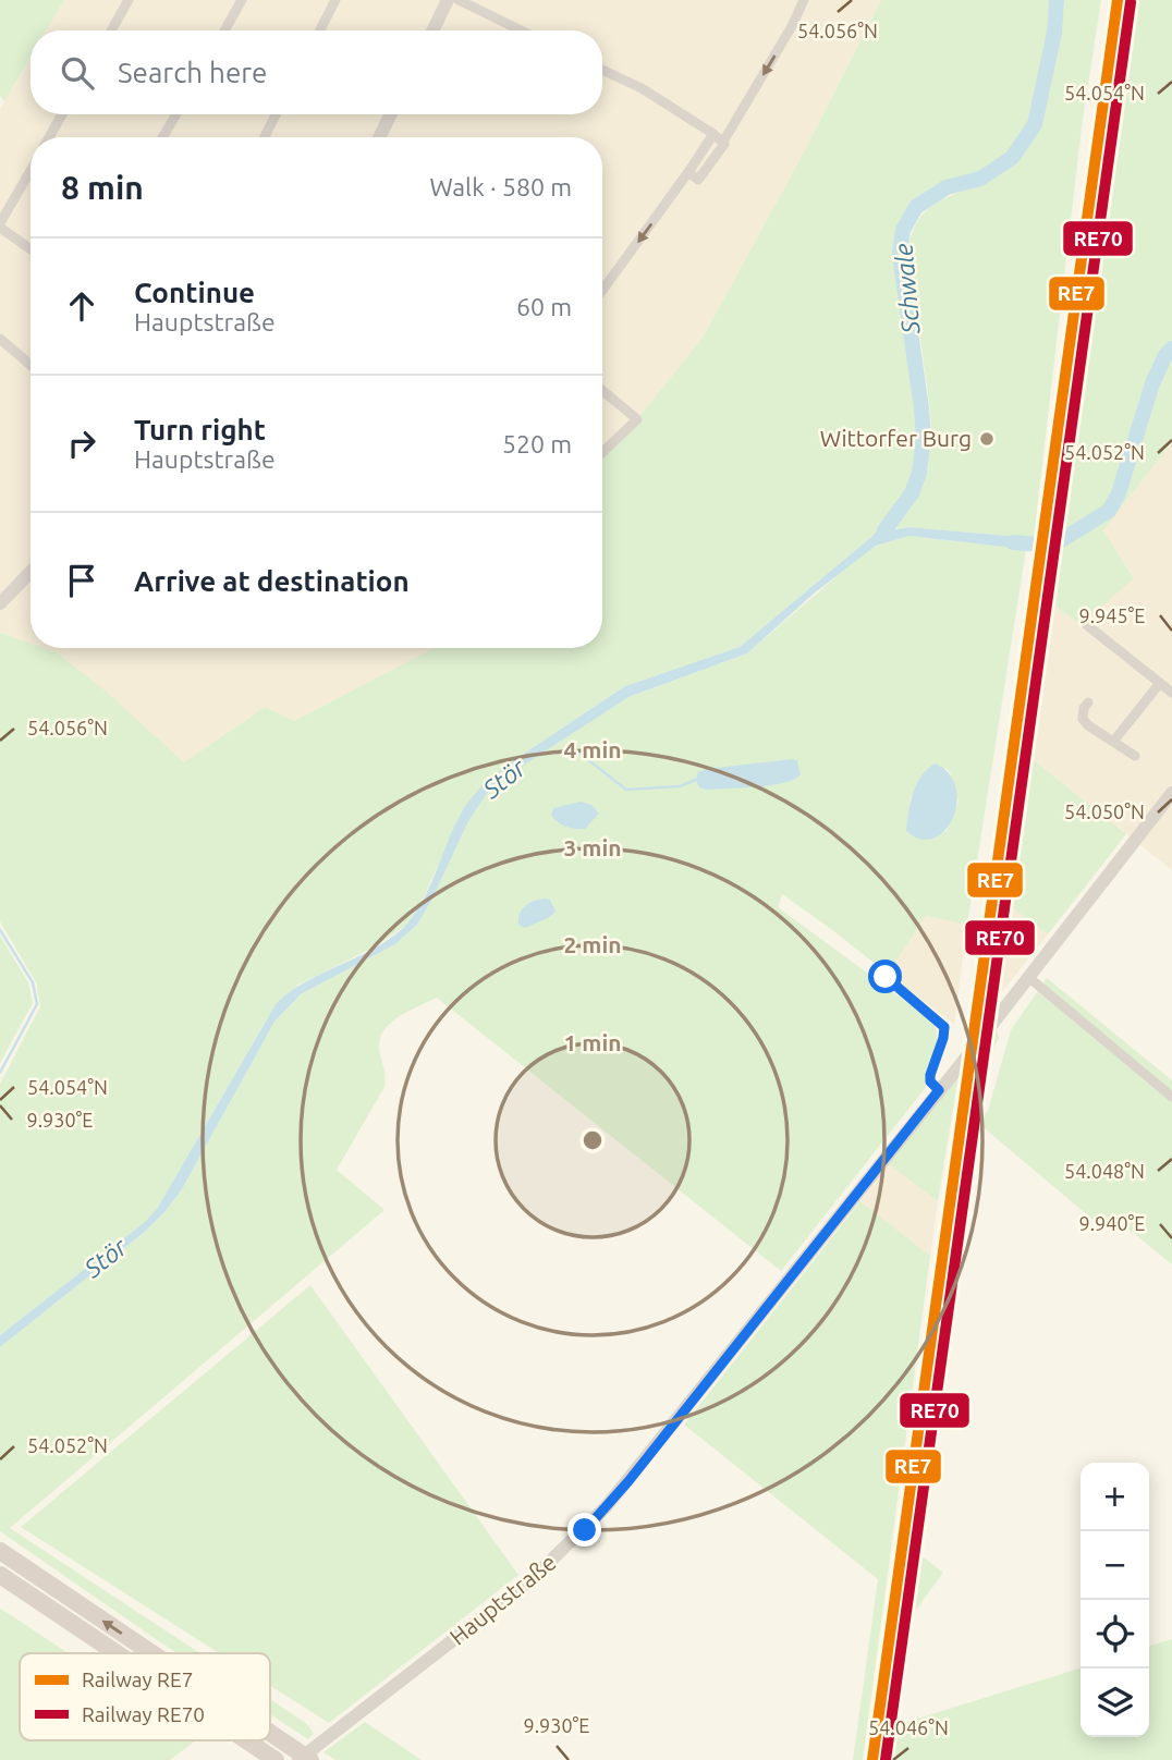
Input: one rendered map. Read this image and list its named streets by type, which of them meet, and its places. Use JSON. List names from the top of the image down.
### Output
{
  "streets": {
    "street": ["Hauptstraße"]
  },
  "water": ["Schwale", "Stör"],
  "places": ["Wittorfer Burg"],
  "lines": ["rail line RE7", "rail line RE70"],
  "legend": ["Railway RE7", "Railway RE70"],
  "page": {
    "search": "Search here",
    "heading": ["8 min", "Walk · 580 m"],
    "list": [
      ["Continue", "Hauptstraße", "60 m"],
      ["Turn right", "Hauptstraße", "520 m"],
      "Arrive at destination"
    ],
    "map_buttons": ["+", "−"]
  },
  "coordinates": [
    "54.056°N",
    "54.054°N",
    "54.052°N",
    "9.945°E",
    "54.050°N",
    "9.930°E",
    "54.048°N",
    "9.940°E",
    "54.046°N"
  ],
  "rings": [
    "4 min",
    "3 min",
    "2 min",
    "1 min"
  ]
}
